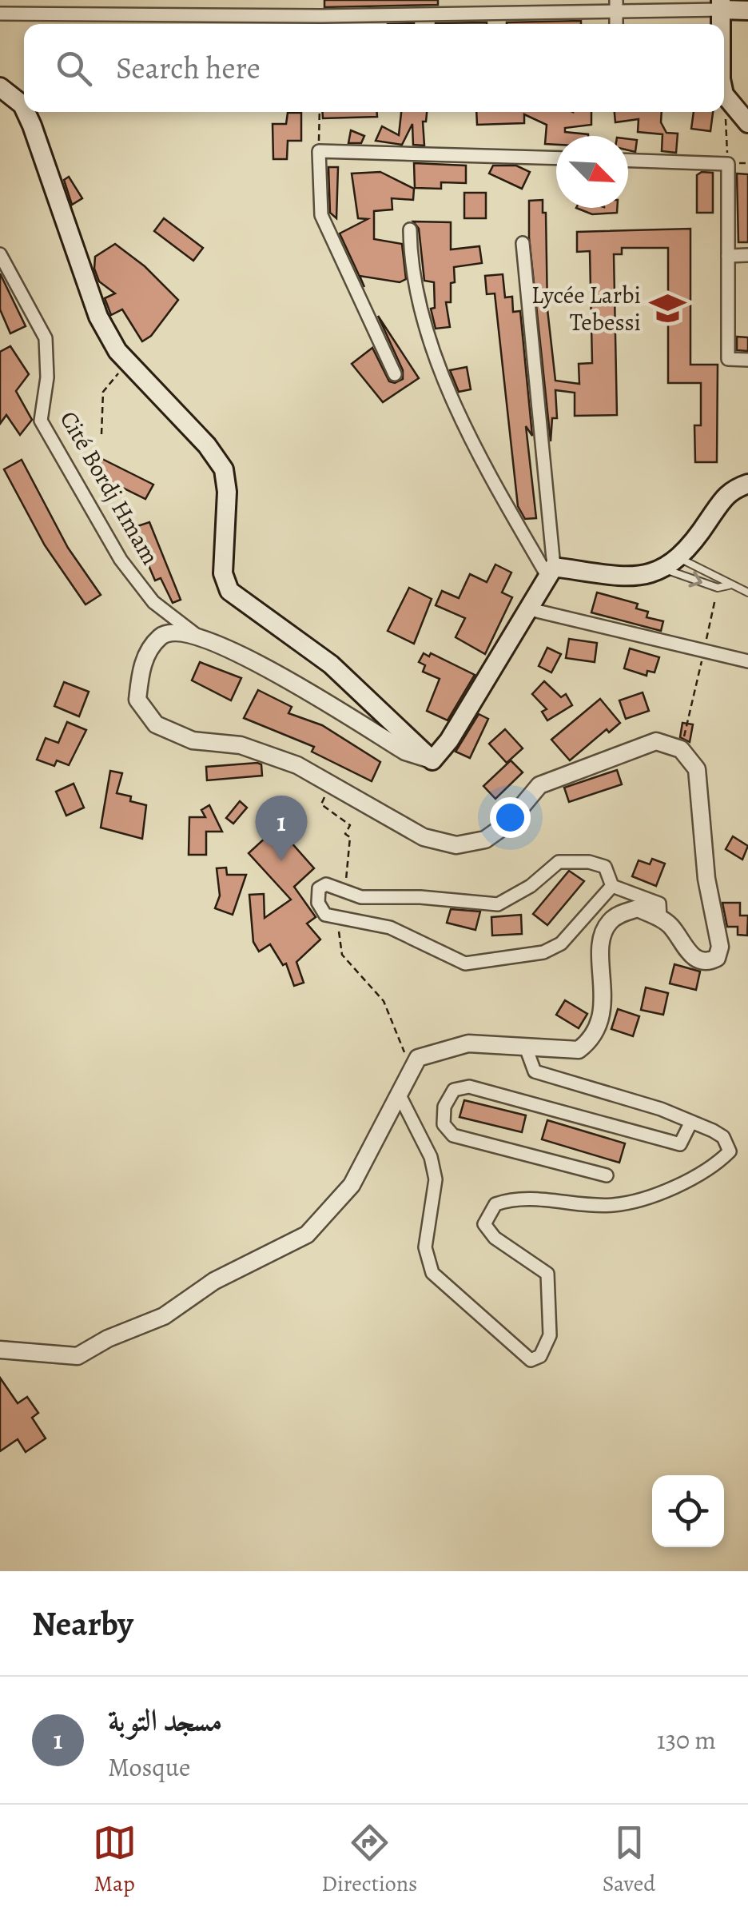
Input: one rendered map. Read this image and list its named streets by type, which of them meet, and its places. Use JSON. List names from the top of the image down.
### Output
{
  "streets": {
    "street": ["Cité Bordj Hmam"]
  },
  "places": {
    "school or university": ["Lycée Larbi Tebessi"]
  },
  "north": "bottom right",
  "page": {
    "search": "Search here",
    "pins": "1",
    "heading": "Nearby",
    "list": [
      {
        "mark": "1",
        "name": "مسجد التوبة",
        "note": "Mosque",
        "value": "130 m"
      }
    ],
    "nav": ["Map", "Directions", "Saved"]
  }
}
